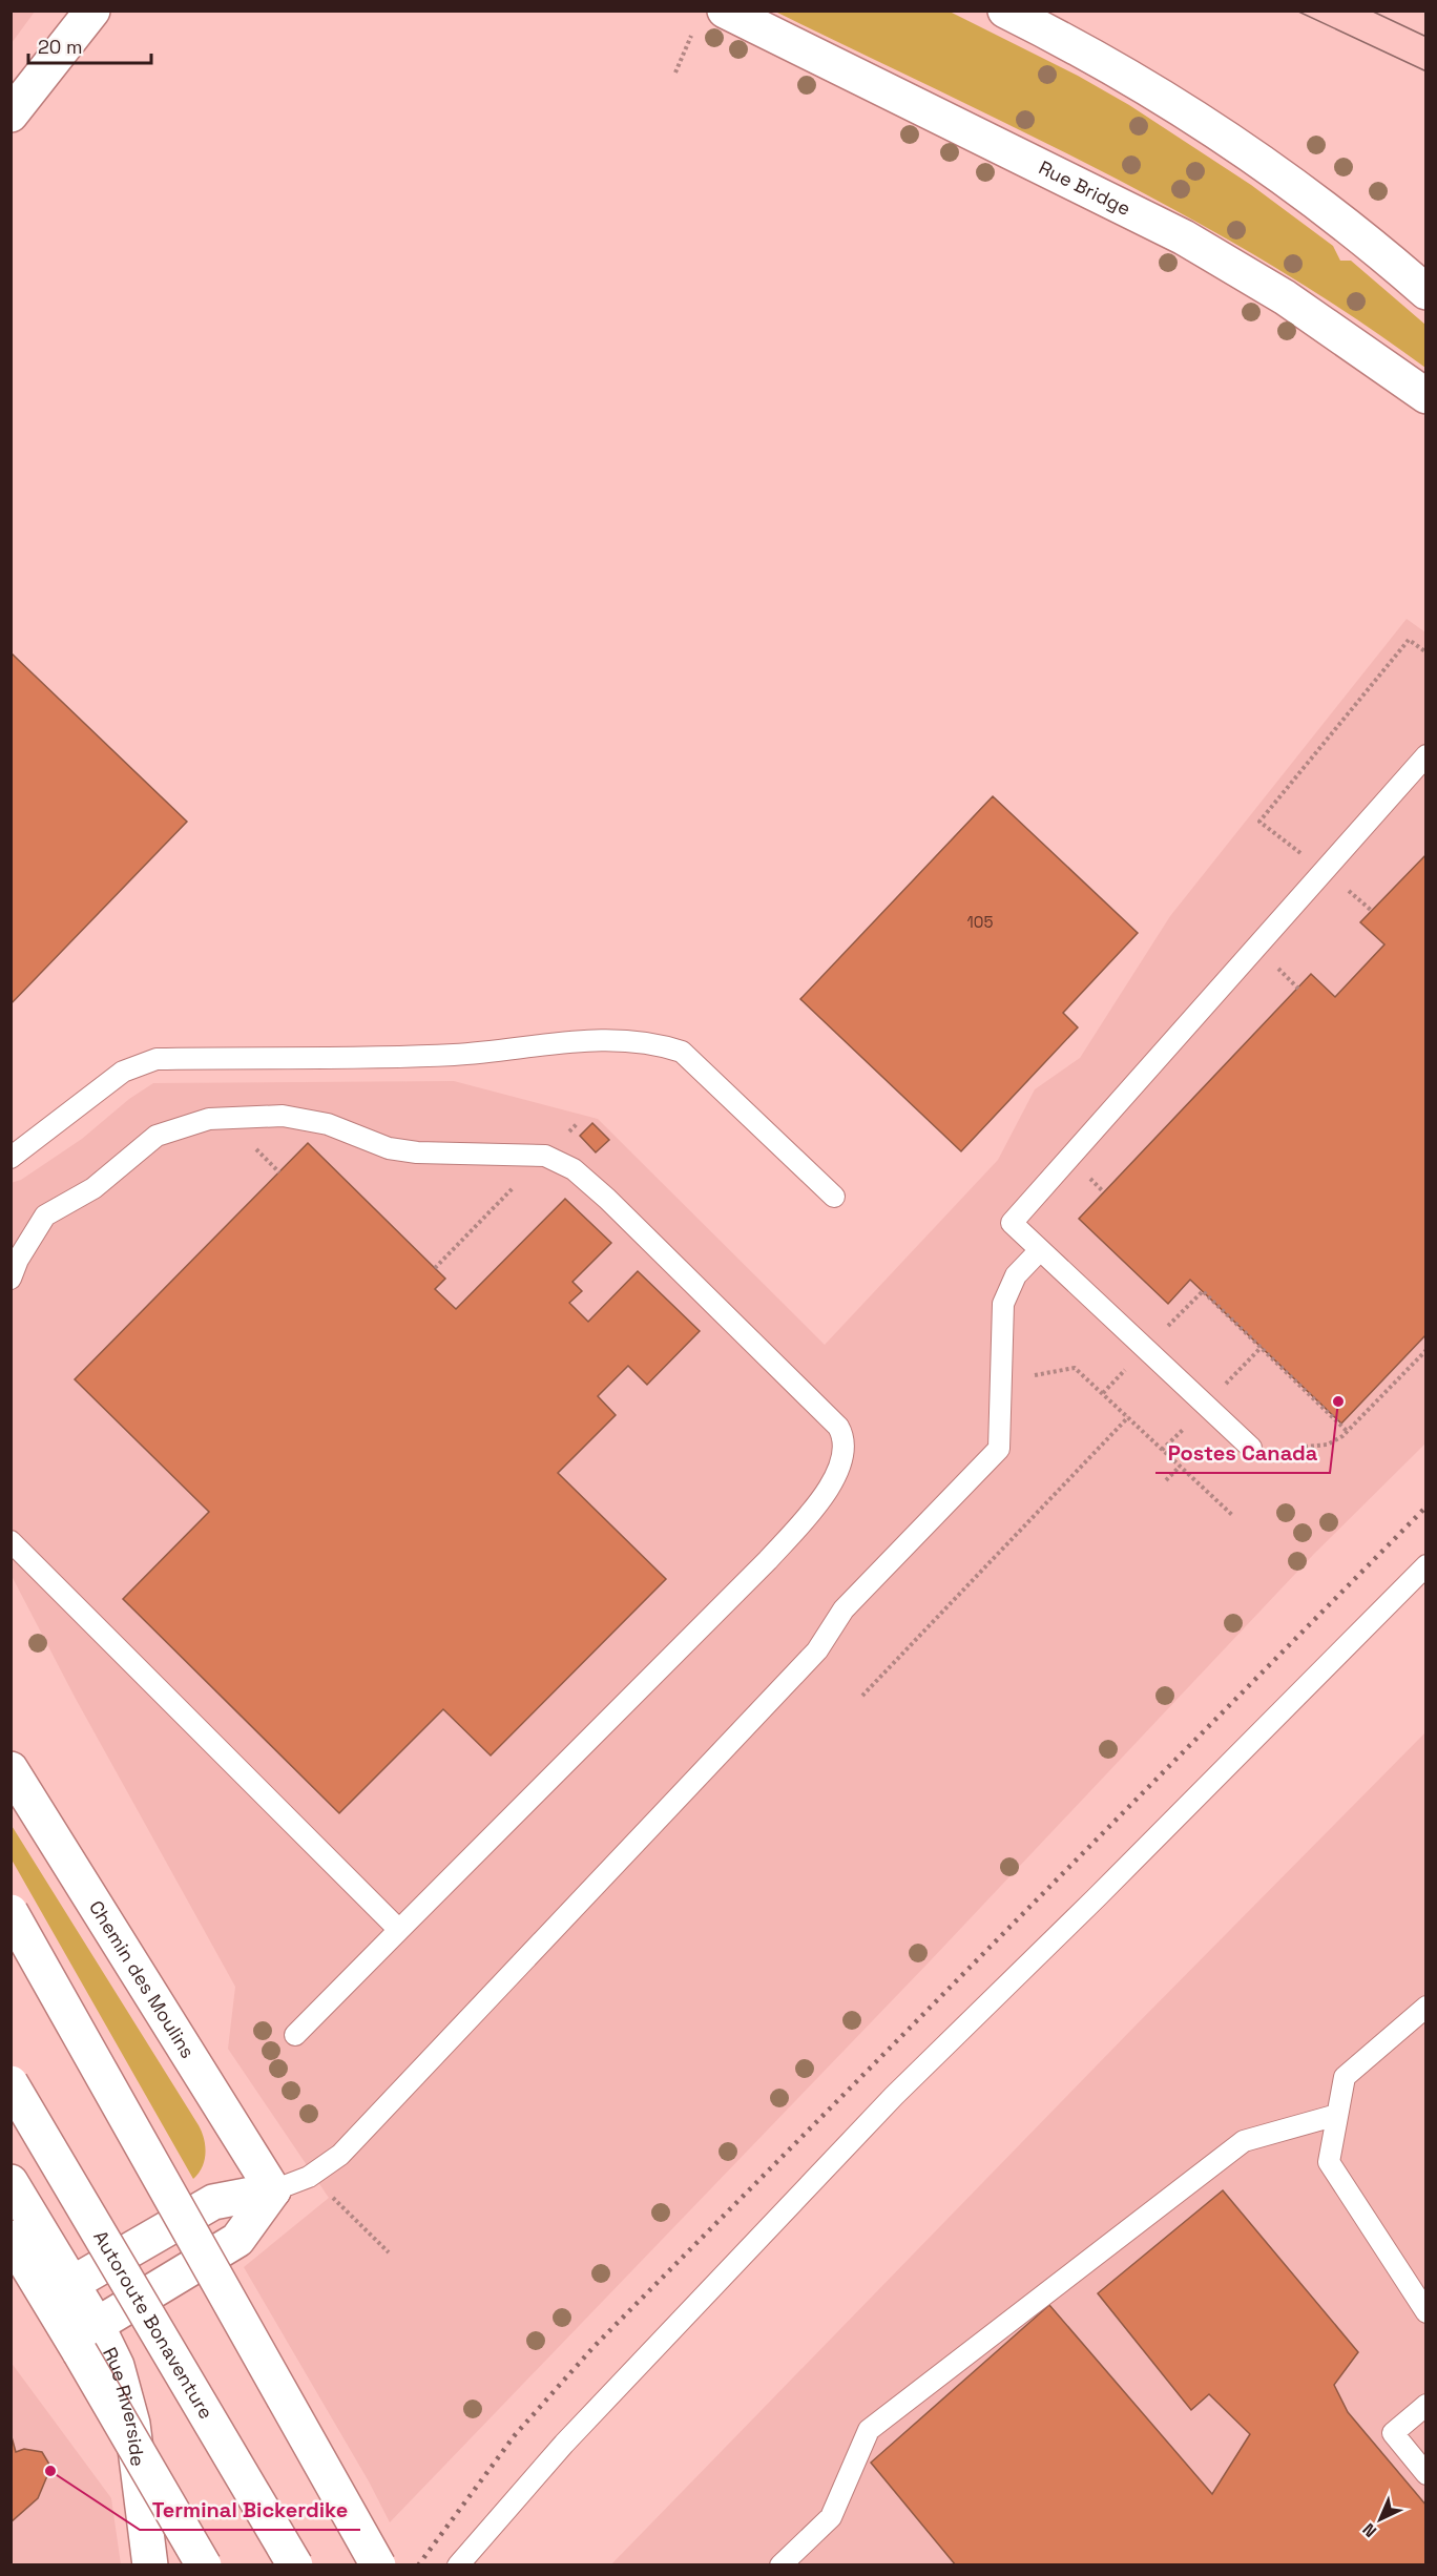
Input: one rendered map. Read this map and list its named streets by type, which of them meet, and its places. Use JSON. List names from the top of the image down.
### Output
{
  "streets": {
    "main road": [
      "Rue Bridge",
      "Chemin des Moulins",
      "Autoroute Bonaventure",
      "Rue Riverside"
    ]
  },
  "places": ["Postes Canada", "Terminal Bickerdike"],
  "house_numbers": ["105"],
  "scale_bar": "20 m",
  "north": "bottom left"
}
